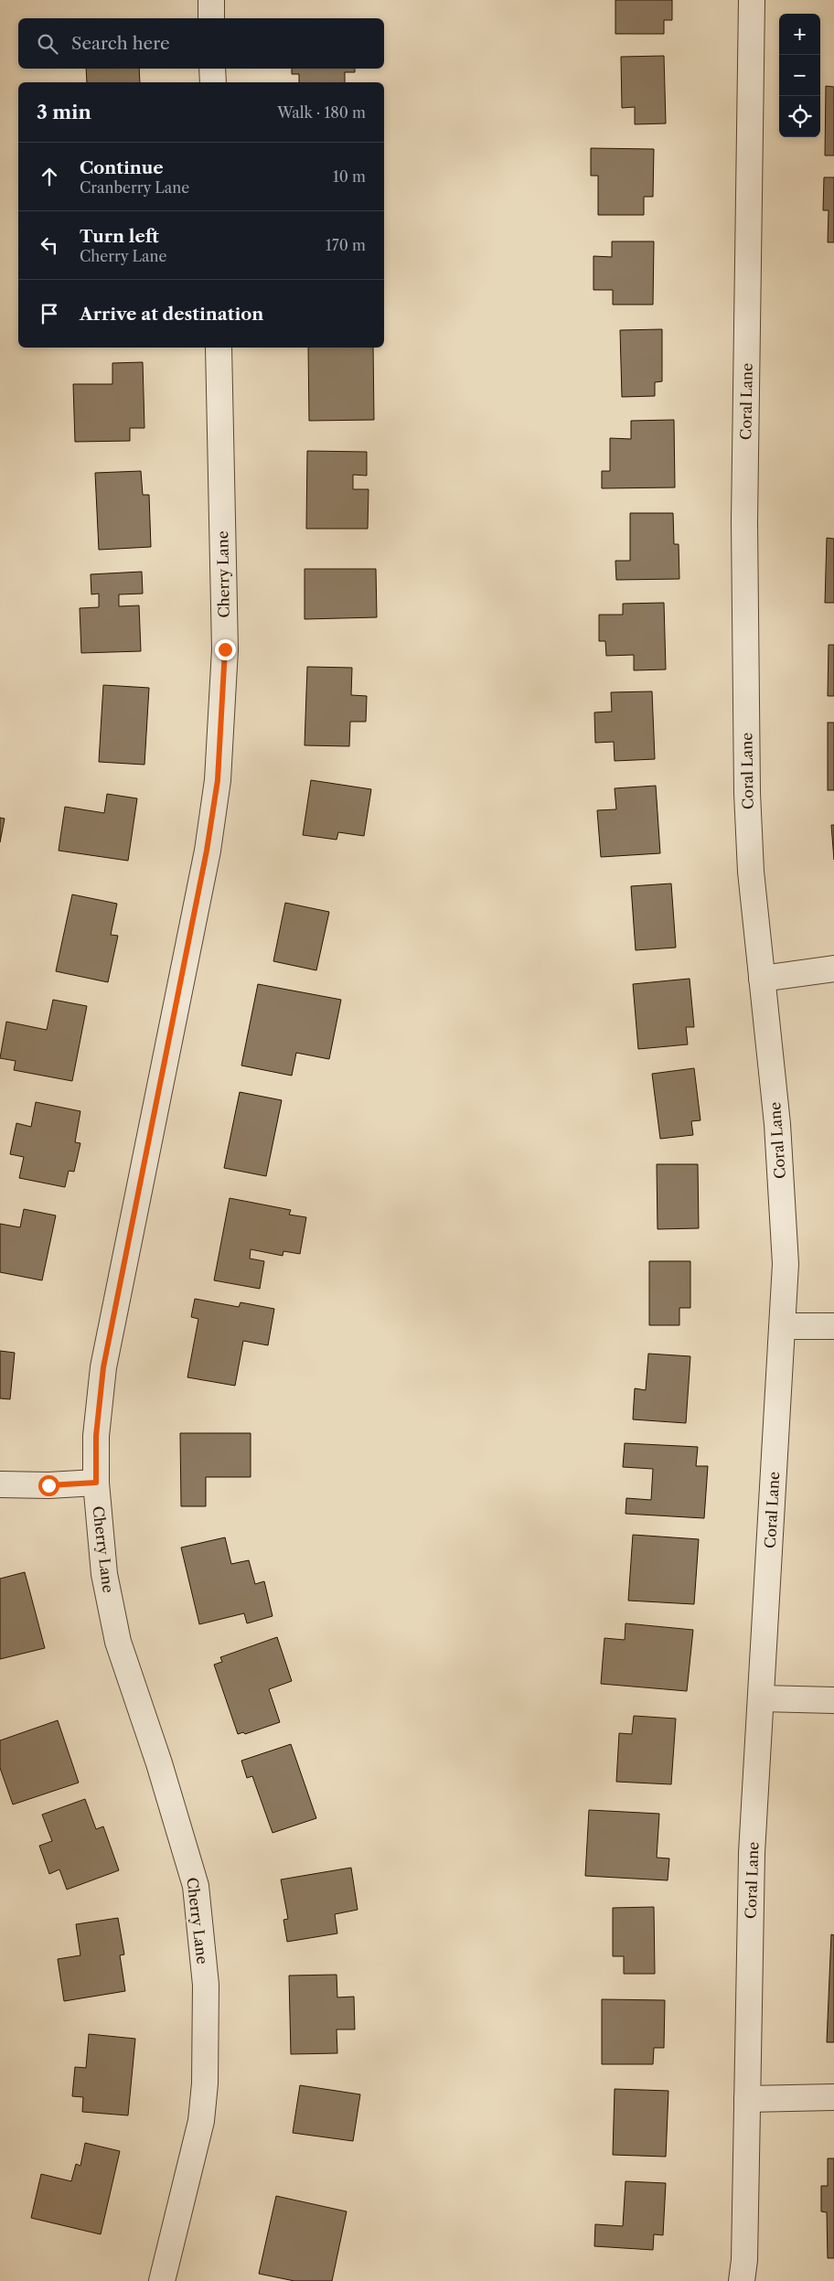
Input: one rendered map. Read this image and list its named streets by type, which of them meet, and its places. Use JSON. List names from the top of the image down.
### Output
{
  "streets": {
    "street": ["Coral Lane", "Cherry Lane"]
  },
  "page": {
    "map_buttons": ["+", "−"],
    "search": "Search here",
    "heading": ["3 min", "Walk · 180 m"],
    "list": [
      ["Continue", "Cranberry Lane", "10 m"],
      ["Turn left", "Cherry Lane", "170 m"],
      "Arrive at destination"
    ]
  }
}
